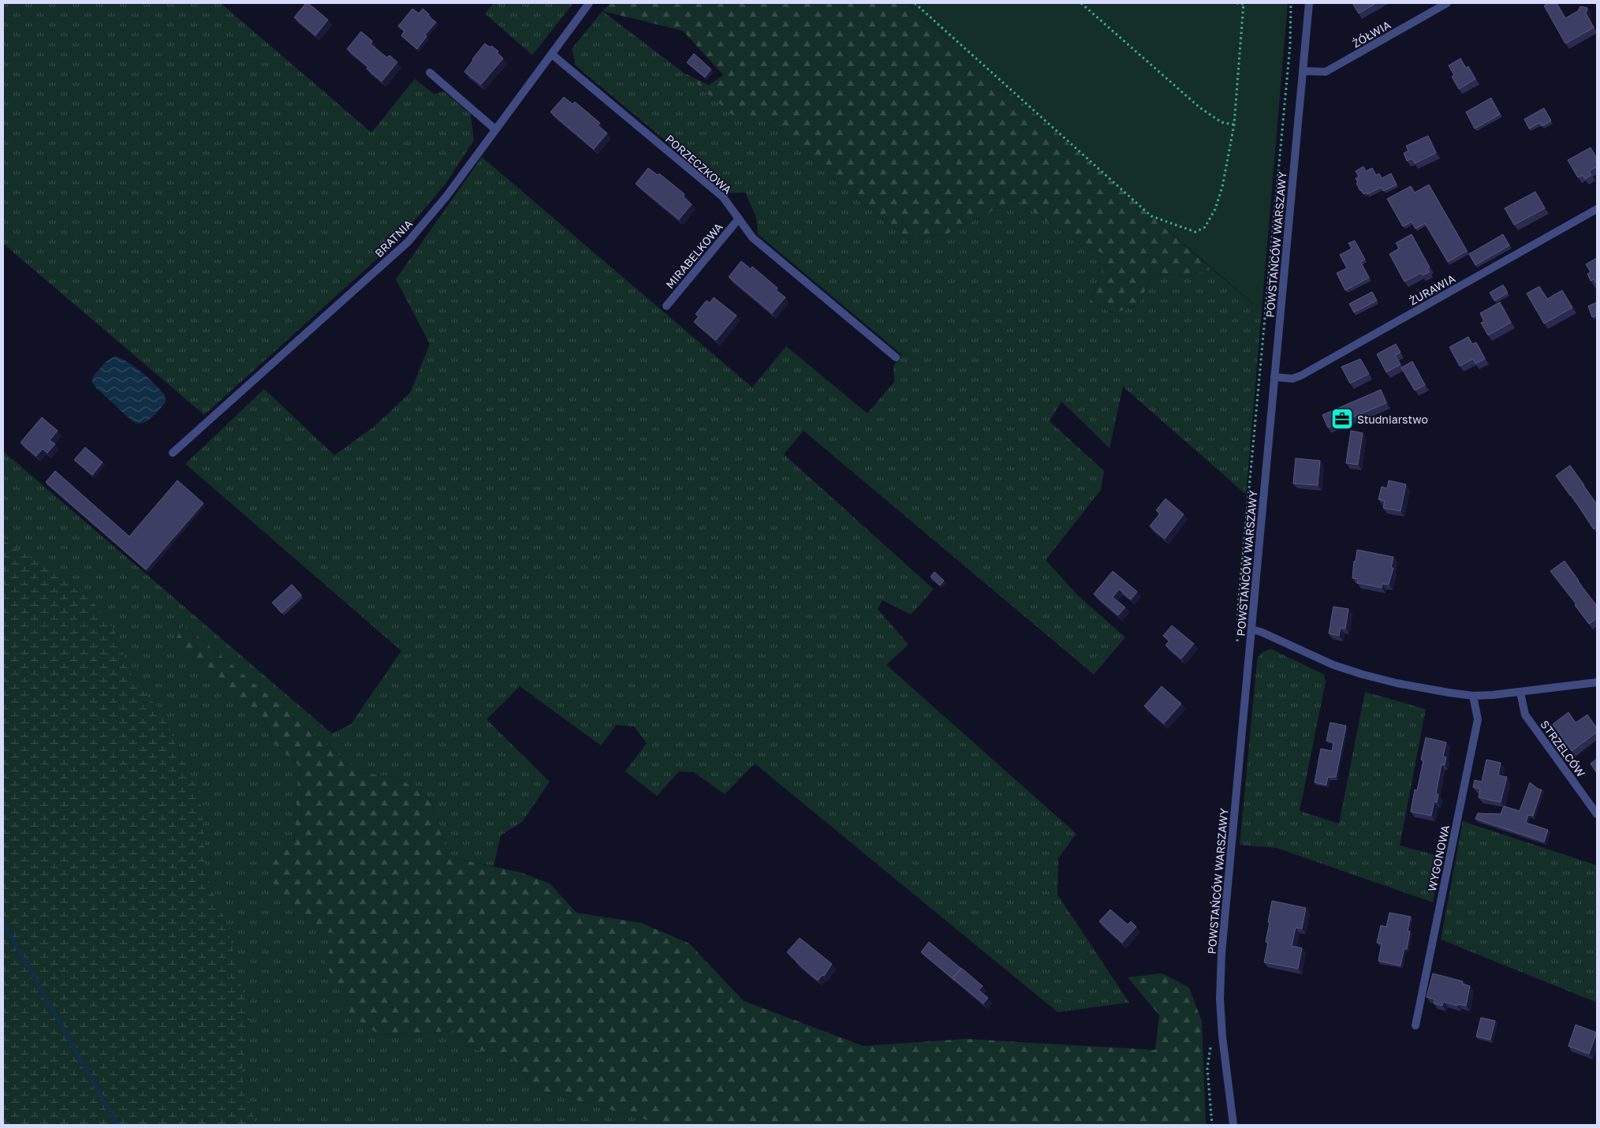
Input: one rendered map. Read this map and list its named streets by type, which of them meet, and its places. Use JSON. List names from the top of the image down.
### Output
{
  "streets": {
    "street": [
      "ŻÓŁWIA",
      "PORZECZKOWA",
      "BRATNIA",
      "POWSTAŃCÓW WARSZAWY",
      "MIRABELKOWA",
      "ŻURAWIA",
      "STRZELCÓW",
      "WYGONOWA"
    ]
  },
  "crossings": [
    ["ŻÓŁWIA", "POWSTAŃCÓW WARSZAWY"],
    ["PORZECZKOWA", "BRATNIA"],
    ["PORZECZKOWA", "MIRABELKOWA"],
    ["POWSTAŃCÓW WARSZAWY", "ŻURAWIA"]
  ],
  "places": {
    "office": ["Studniarstwo"]
  }
}
